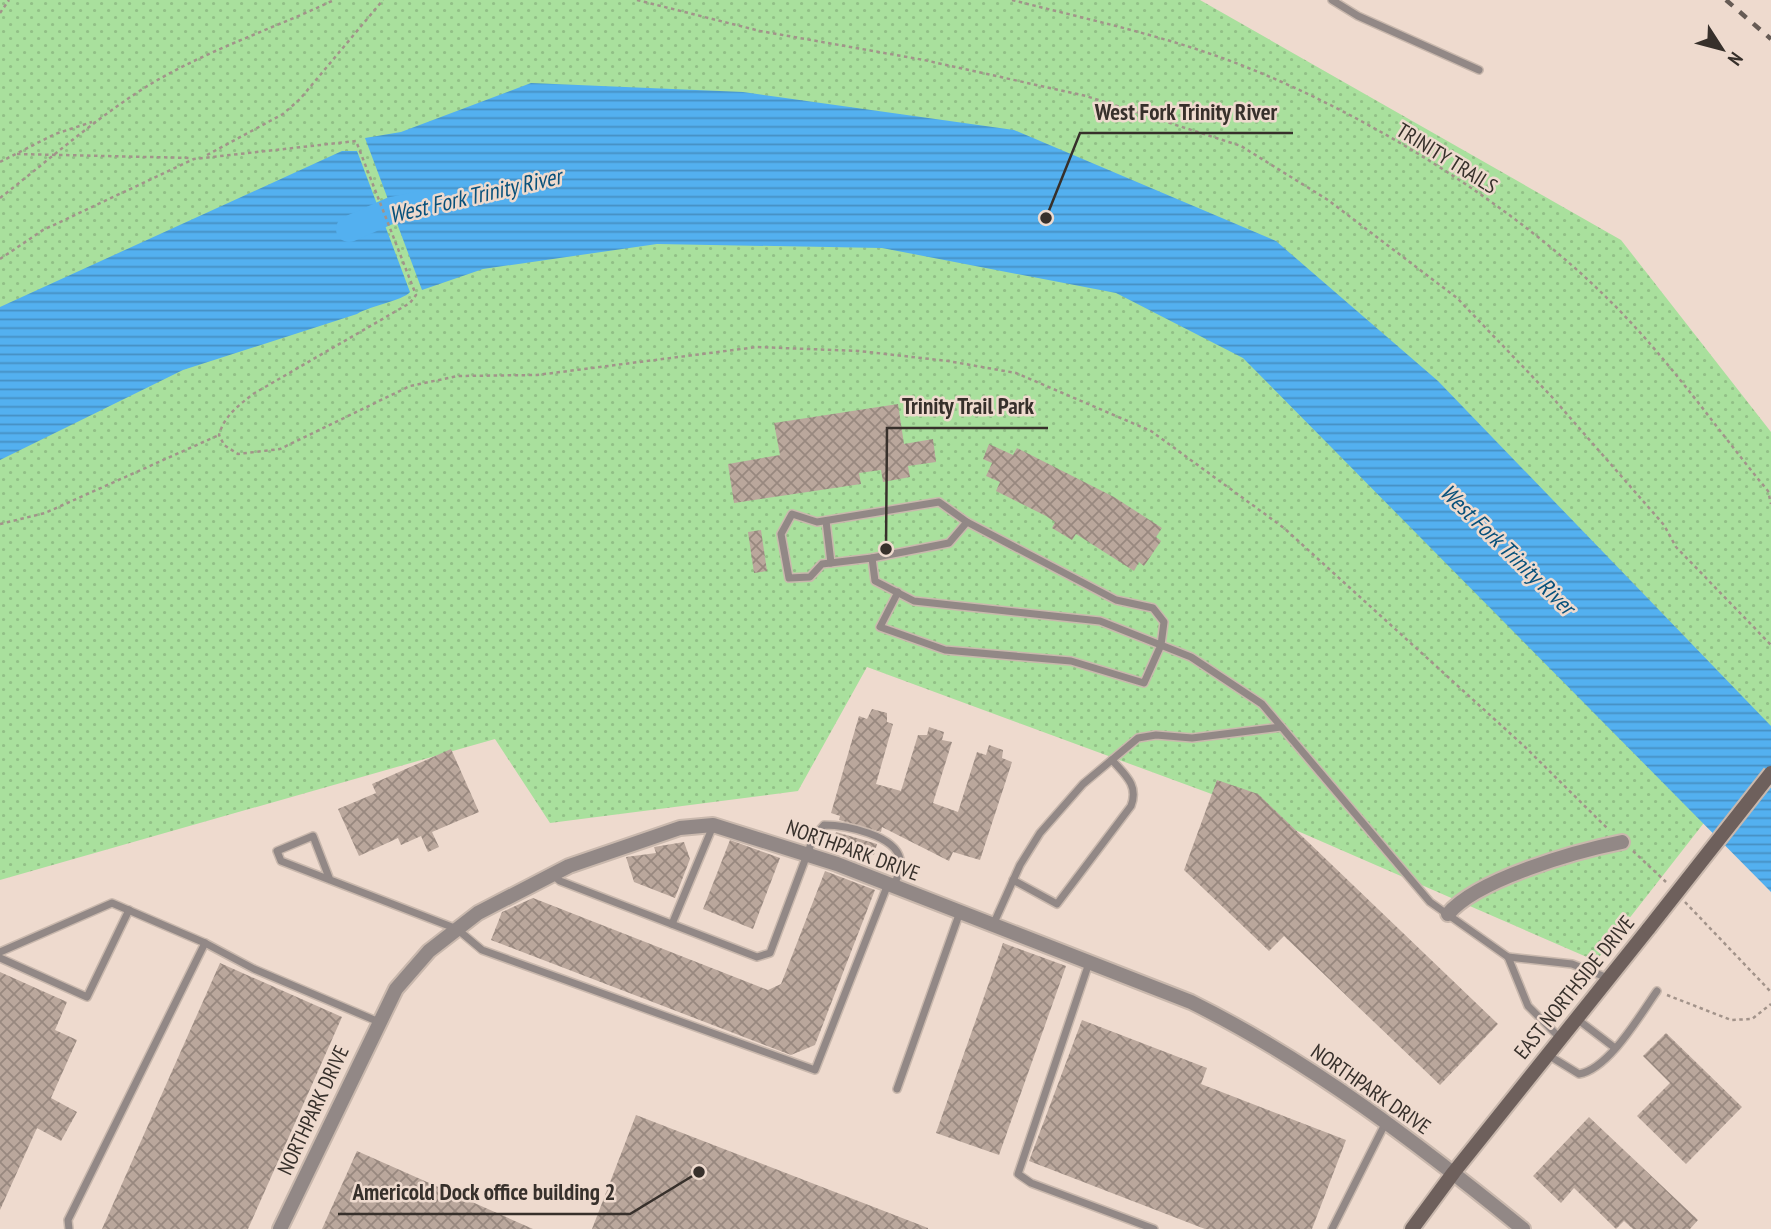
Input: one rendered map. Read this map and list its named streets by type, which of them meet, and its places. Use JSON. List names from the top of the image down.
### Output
{
  "streets": {
    "street": ["NORTHPARK DRIVE", "EAST NORTHSIDE DRIVE"],
    "path": ["TRINITY TRAILS"]
  },
  "crossings": [
    ["NORTHPARK DRIVE", "EAST NORTHSIDE DRIVE"]
  ],
  "water": ["West Fork Trinity River"],
  "places": ["West Fork Trinity River", "Trinity Trail Park", "Americold Dock office building 2"],
  "north": "bottom right"
}
